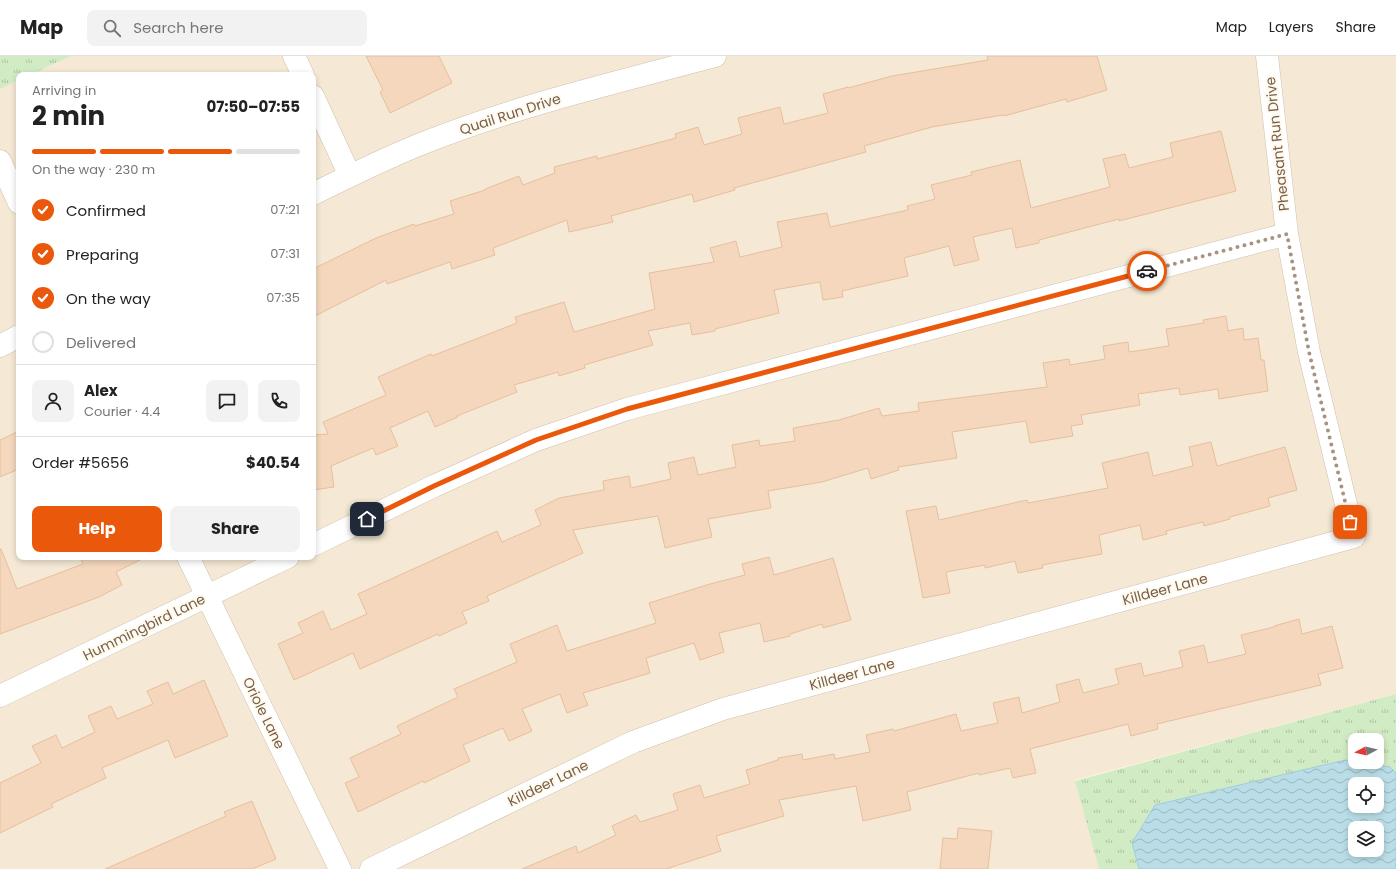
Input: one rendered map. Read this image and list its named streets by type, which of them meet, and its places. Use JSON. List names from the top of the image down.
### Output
{
  "streets": {
    "street": [
      "Quail Run Drive",
      "Pheasant Run Drive",
      "Killdeer Lane",
      "Hummingbird Lane",
      "Oriole Lane"
    ]
  },
  "crossings": [
    ["Pheasant Run Drive", "Killdeer Lane"],
    ["Hummingbird Lane", "Oriole Lane"]
  ],
  "north": "left",
  "page": {
    "header": "Map",
    "search": "Search here",
    "nav": ["Map", "Layers", "Share"],
    "heading": ["2 min", "Arriving in", "07:50–07:55"],
    "panel": [
      "Alex",
      "Courier · 4.4",
      "Order #5656",
      "$40.54"
    ],
    "bar": "On the way · 230 m",
    "list": [
      ["Confirmed", "07:21"],
      ["Preparing", "07:31"],
      ["On the way", "07:35"],
      "Delivered"
    ],
    "buttons": ["Help", "Share"]
  }
}
